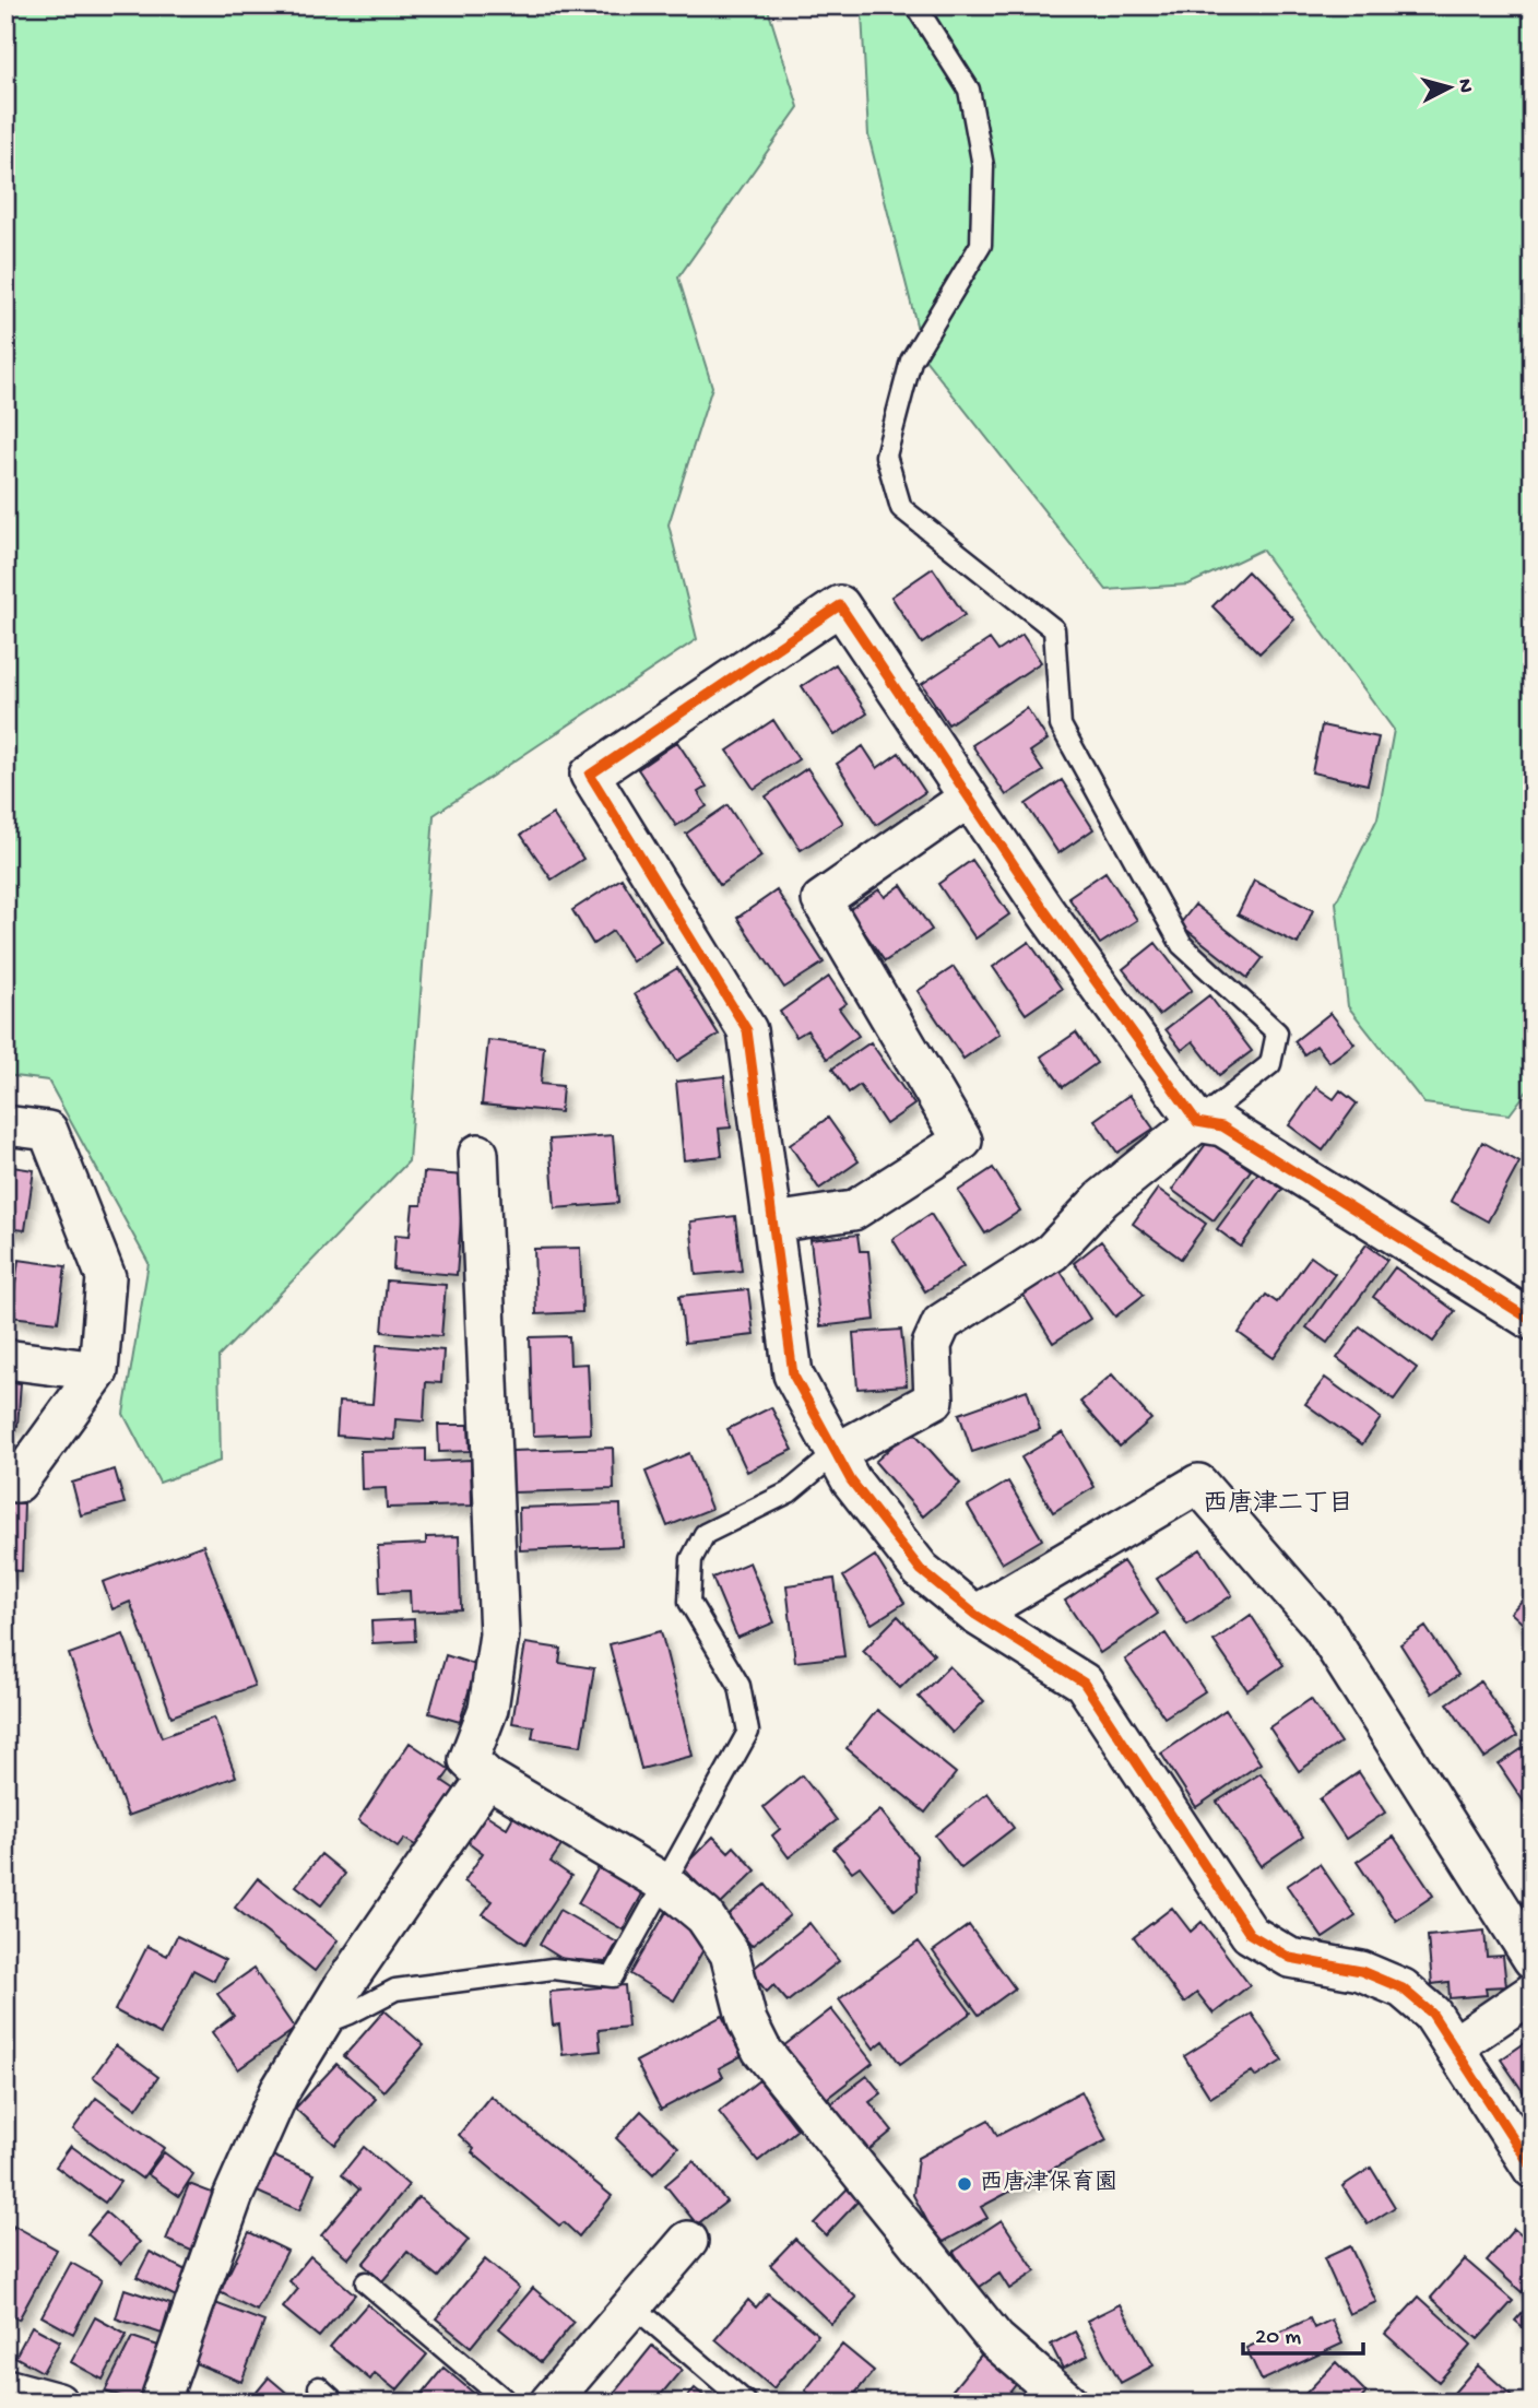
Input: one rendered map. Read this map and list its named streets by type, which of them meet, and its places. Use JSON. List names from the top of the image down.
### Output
{
  "districts": ["西唐津二丁目"],
  "places": ["西唐津保育園"],
  "scale_bar": "20 m",
  "north": "right"
}
